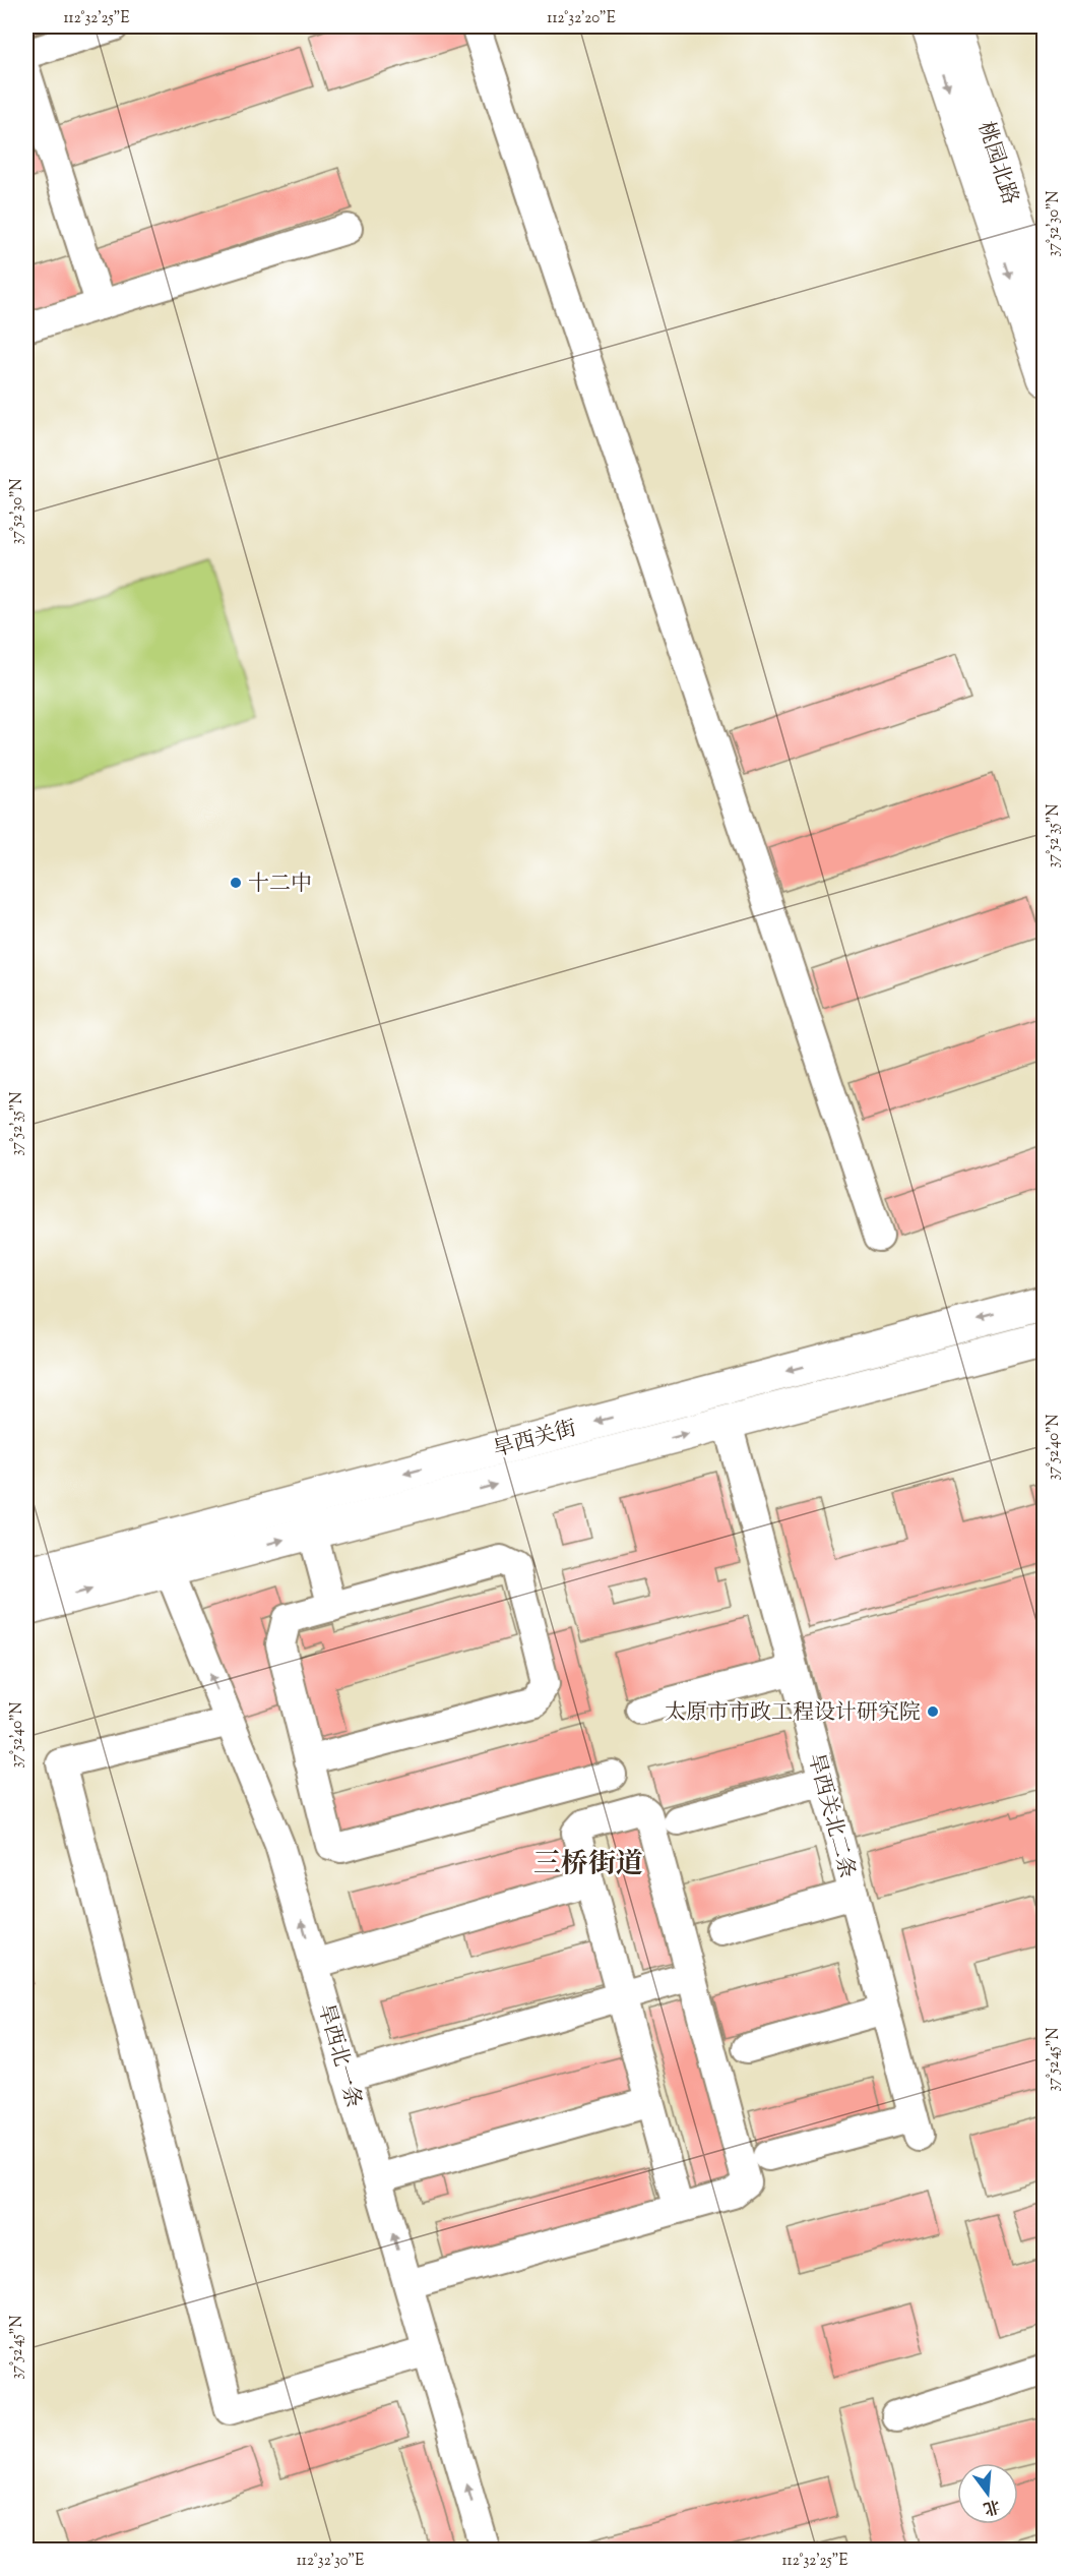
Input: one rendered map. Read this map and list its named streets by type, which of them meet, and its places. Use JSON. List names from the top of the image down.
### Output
{
  "streets": {
    "main road": ["桃园北路", "旱西关街"],
    "street": ["旱西关北二条", "旱西北一条"]
  },
  "crossings": [
    ["旱西关街", "旱西关北二条"],
    ["旱西关街", "旱西北一条"]
  ],
  "one_way": ["旱西北一条"],
  "districts": ["三桥街道"],
  "places": ["十二中", "太原市市政工程设计研究院"],
  "north": "bottom",
  "coordinates": [
    "112°32'25\"E",
    "112°32'20\"E",
    "37°52'30\"N",
    "37°52'35\"N",
    "37°52'40\"N",
    "37°52'45\"N",
    "112°32'30\"E"
  ]
}
